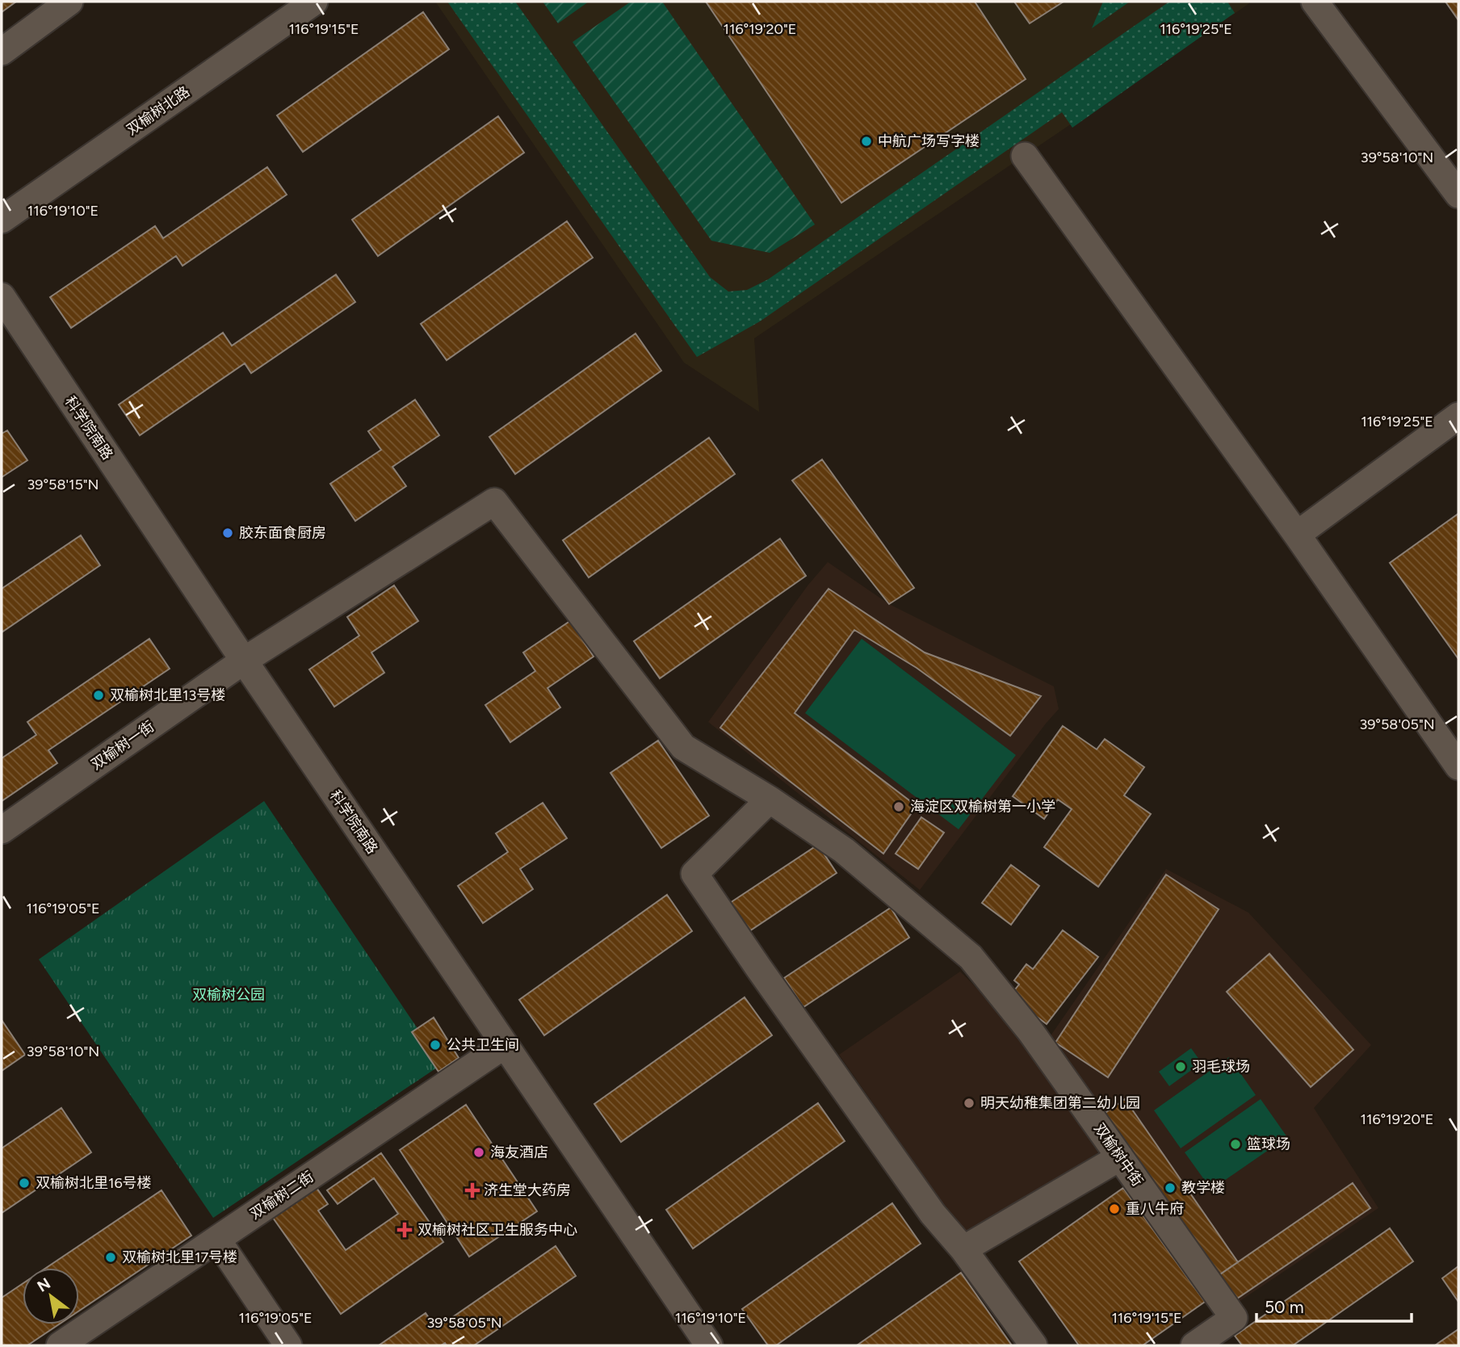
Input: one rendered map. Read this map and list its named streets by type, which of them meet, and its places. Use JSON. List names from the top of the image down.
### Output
{
  "streets": {
    "street": [
      "双榆树北路",
      "科学院南路",
      "双榆树一街",
      "双榆树中街",
      "双榆树二街"
    ]
  },
  "crossings": [
    ["科学院南路", "双榆树一街"],
    ["科学院南路", "双榆树二街"],
    ["双榆树一街", "双榆树中街"]
  ],
  "parks": ["双榆树公园"],
  "places": {
    "other": [
      "中航广场写字楼",
      "胶东面食厨房",
      "双榆树北里13号楼",
      "海淀区双榆树第一小学",
      "公共卫生间",
      "羽毛球场",
      "明天幼稚集团第二幼儿园",
      "篮球场",
      "海友酒店",
      "双榆树北里16号楼",
      "教学楼",
      "重八牛府",
      "双榆树北里17号楼"
    ],
    "health": ["济生堂大药房", "双榆树社区卫生服务中心"]
  },
  "scale_bar": "50 m",
  "north": "top left",
  "coordinates": [
    "116°19'15\"E",
    "116°19'20\"E",
    "116°19'25\"E",
    "39°58'10\"N",
    "116°19'10\"E",
    "39°58'15\"N",
    "39°58'05\"N",
    "116°19'05\"E"
  ]
}
